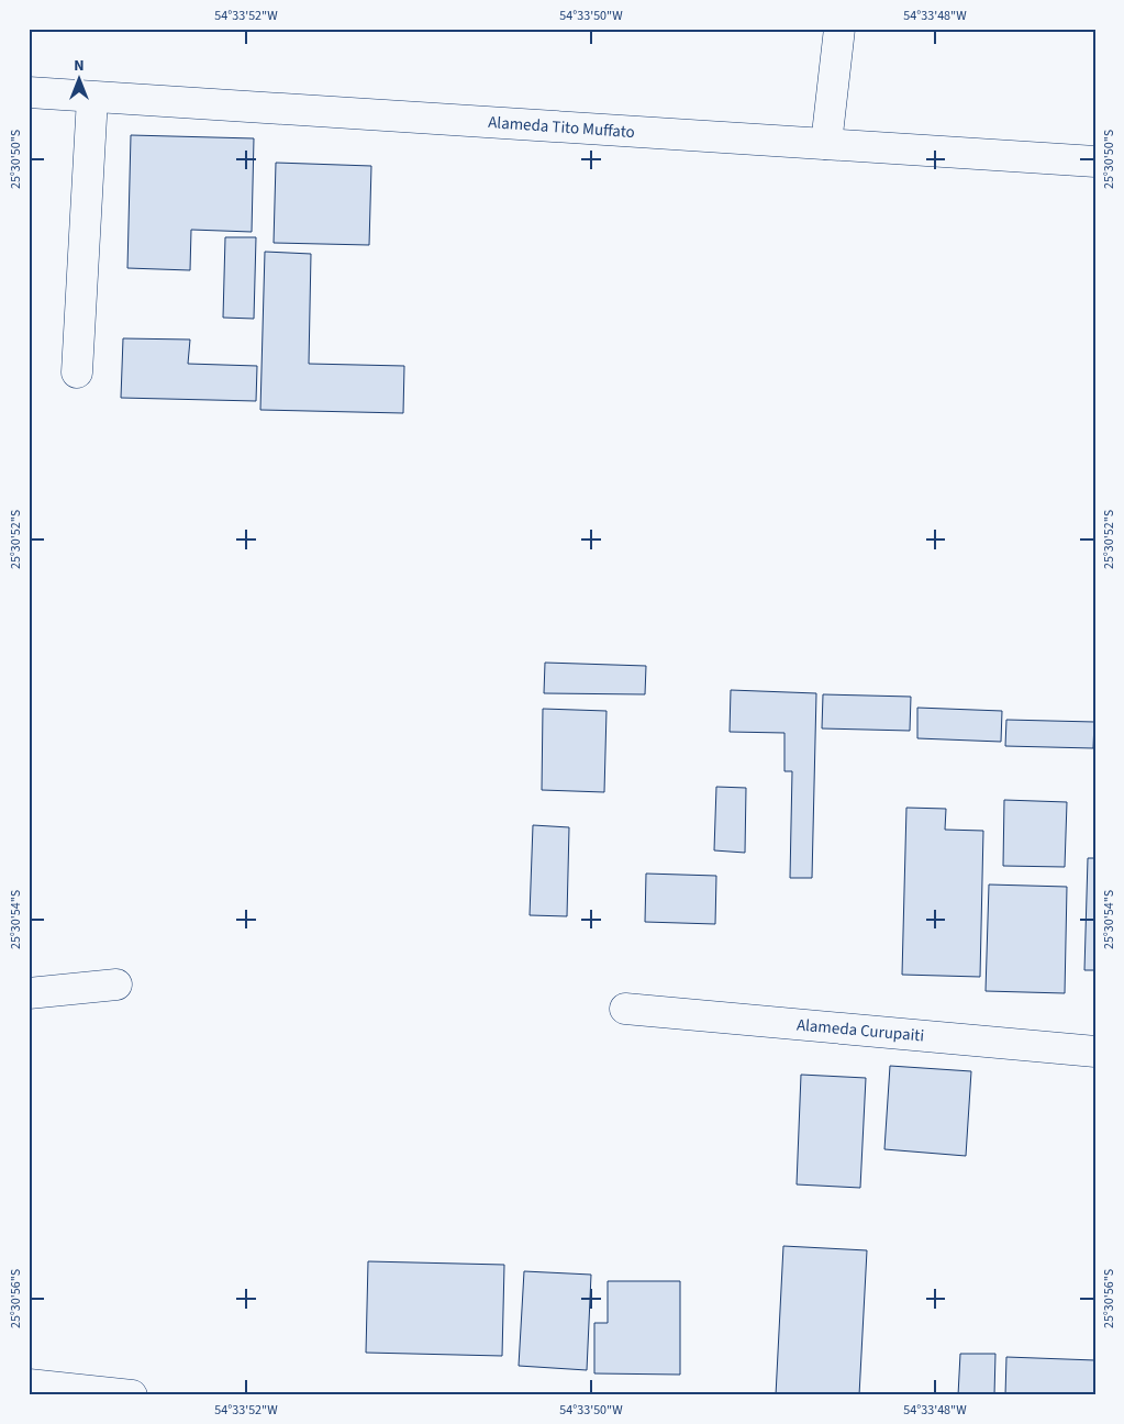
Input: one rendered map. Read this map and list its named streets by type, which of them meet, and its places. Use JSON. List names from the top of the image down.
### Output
{
  "streets": {
    "street": ["Alameda Tito Muffato", "Alameda Curupaiti"]
  },
  "north": "top",
  "coordinates": [
    "54°33'52\"W",
    "54°33'50\"W",
    "54°33'48\"W",
    "25°30'50\"S",
    "25°30'52\"S",
    "25°30'54\"S",
    "25°30'56\"S"
  ]
}
